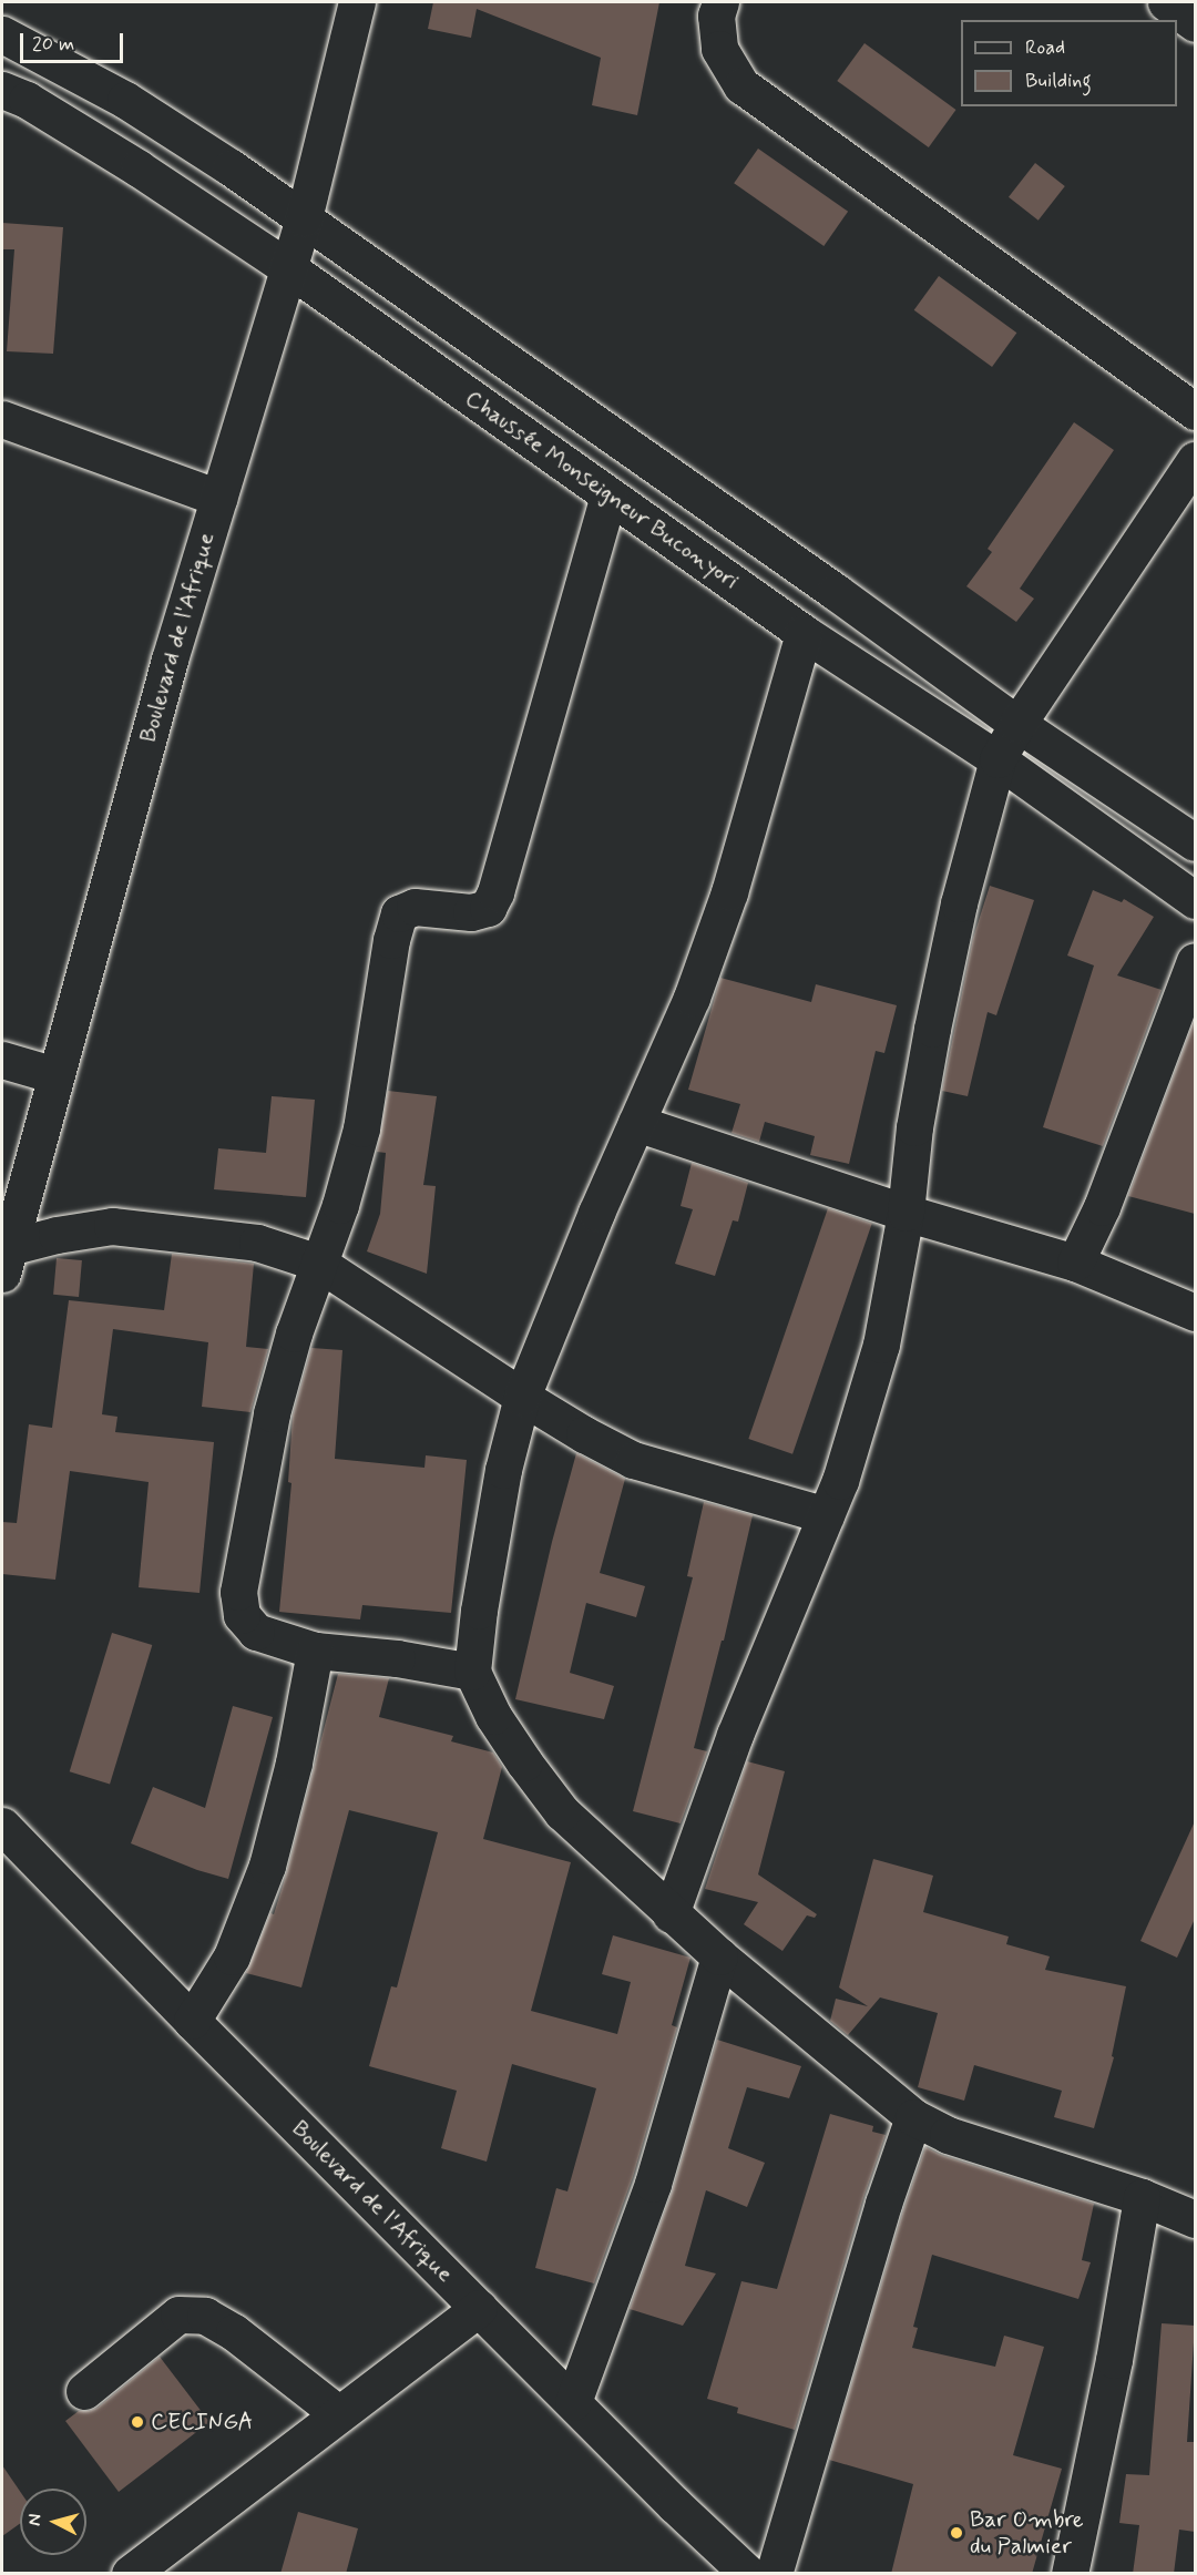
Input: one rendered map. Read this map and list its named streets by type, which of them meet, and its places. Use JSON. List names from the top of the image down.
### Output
{
  "streets": {
    "street": ["Chaussée Monseigneur Buconyori", "Boulevard de l'Afrique"]
  },
  "crossings": [
    ["Chaussée Monseigneur Buconyori", "Boulevard de l'Afrique"]
  ],
  "places": ["CECINGA", "Bar Ombre du Palmier"],
  "legend": ["Road", "Building"],
  "scale_bar": "20 m",
  "north": "left"
}
